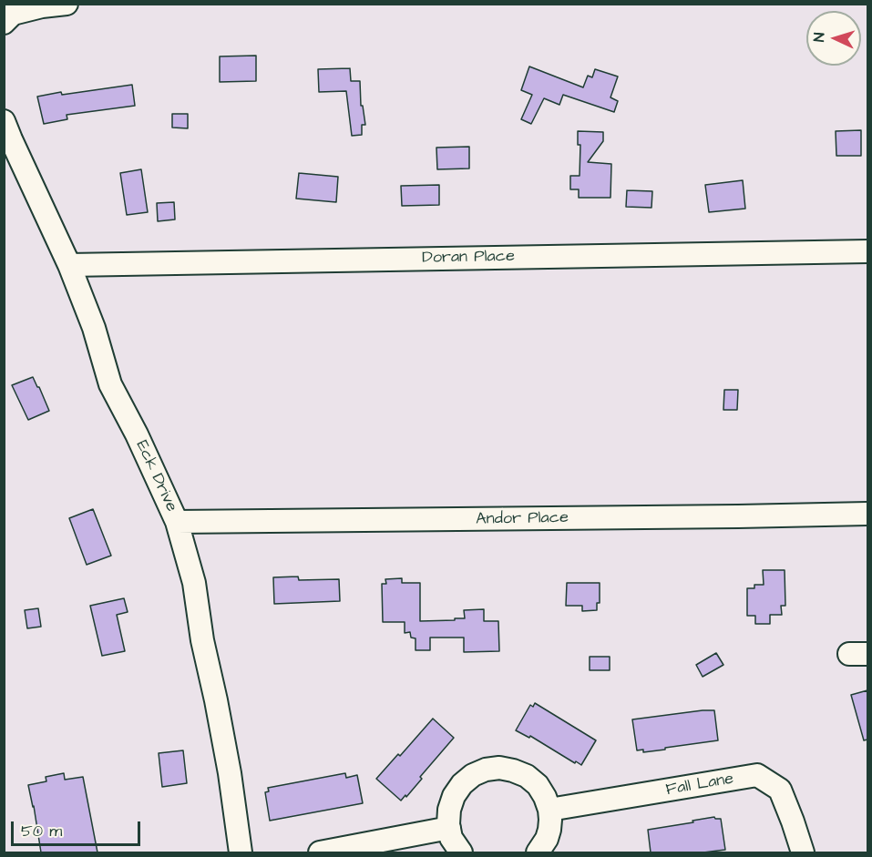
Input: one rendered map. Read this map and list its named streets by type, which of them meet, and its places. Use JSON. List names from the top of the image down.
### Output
{
  "streets": {
    "street": [
      "Doran Place",
      "Eck Drive",
      "Andor Place",
      "Fall Lane"
    ]
  },
  "crossings": [
    ["Doran Place", "Eck Drive"],
    ["Eck Drive", "Andor Place"]
  ],
  "scale_bar": "50 m",
  "north": "left"
}
